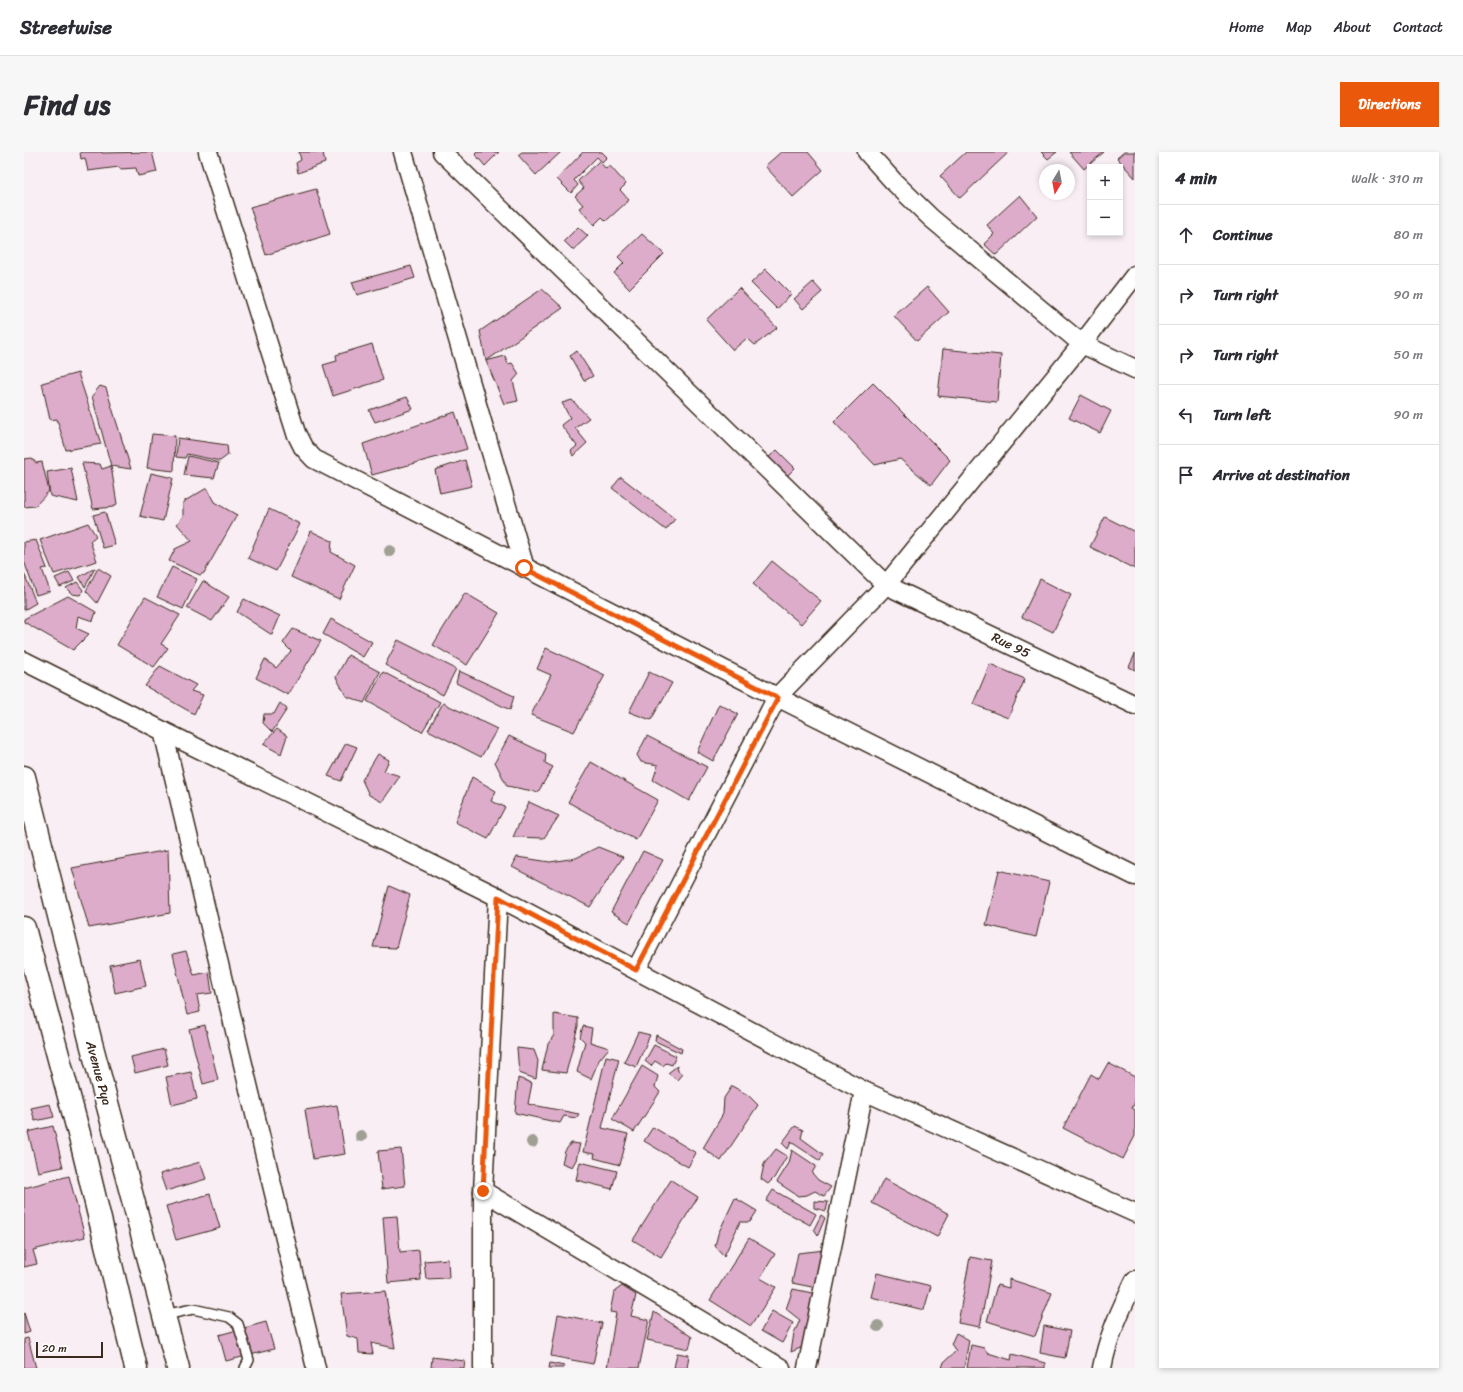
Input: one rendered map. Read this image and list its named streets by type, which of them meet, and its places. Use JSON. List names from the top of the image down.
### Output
{
  "streets": {
    "main road": ["Avenue Pya"],
    "street": ["Rue 95"]
  },
  "scale_bar": "20 m",
  "north": "bottom",
  "page": {
    "header": "Streetwise",
    "nav": [
      "Home",
      "Map",
      "About",
      "Contact"
    ],
    "title": "Find us",
    "buttons": "Directions",
    "heading": ["4 min", "Walk · 310 m"],
    "map_buttons": ["+", "−"],
    "list": [
      ["Continue", "80 m"],
      ["Turn right", "90 m"],
      ["Turn right", "50 m"],
      ["Turn left", "90 m"],
      "Arrive at destination"
    ],
    "scale": "20 m"
  }
}
